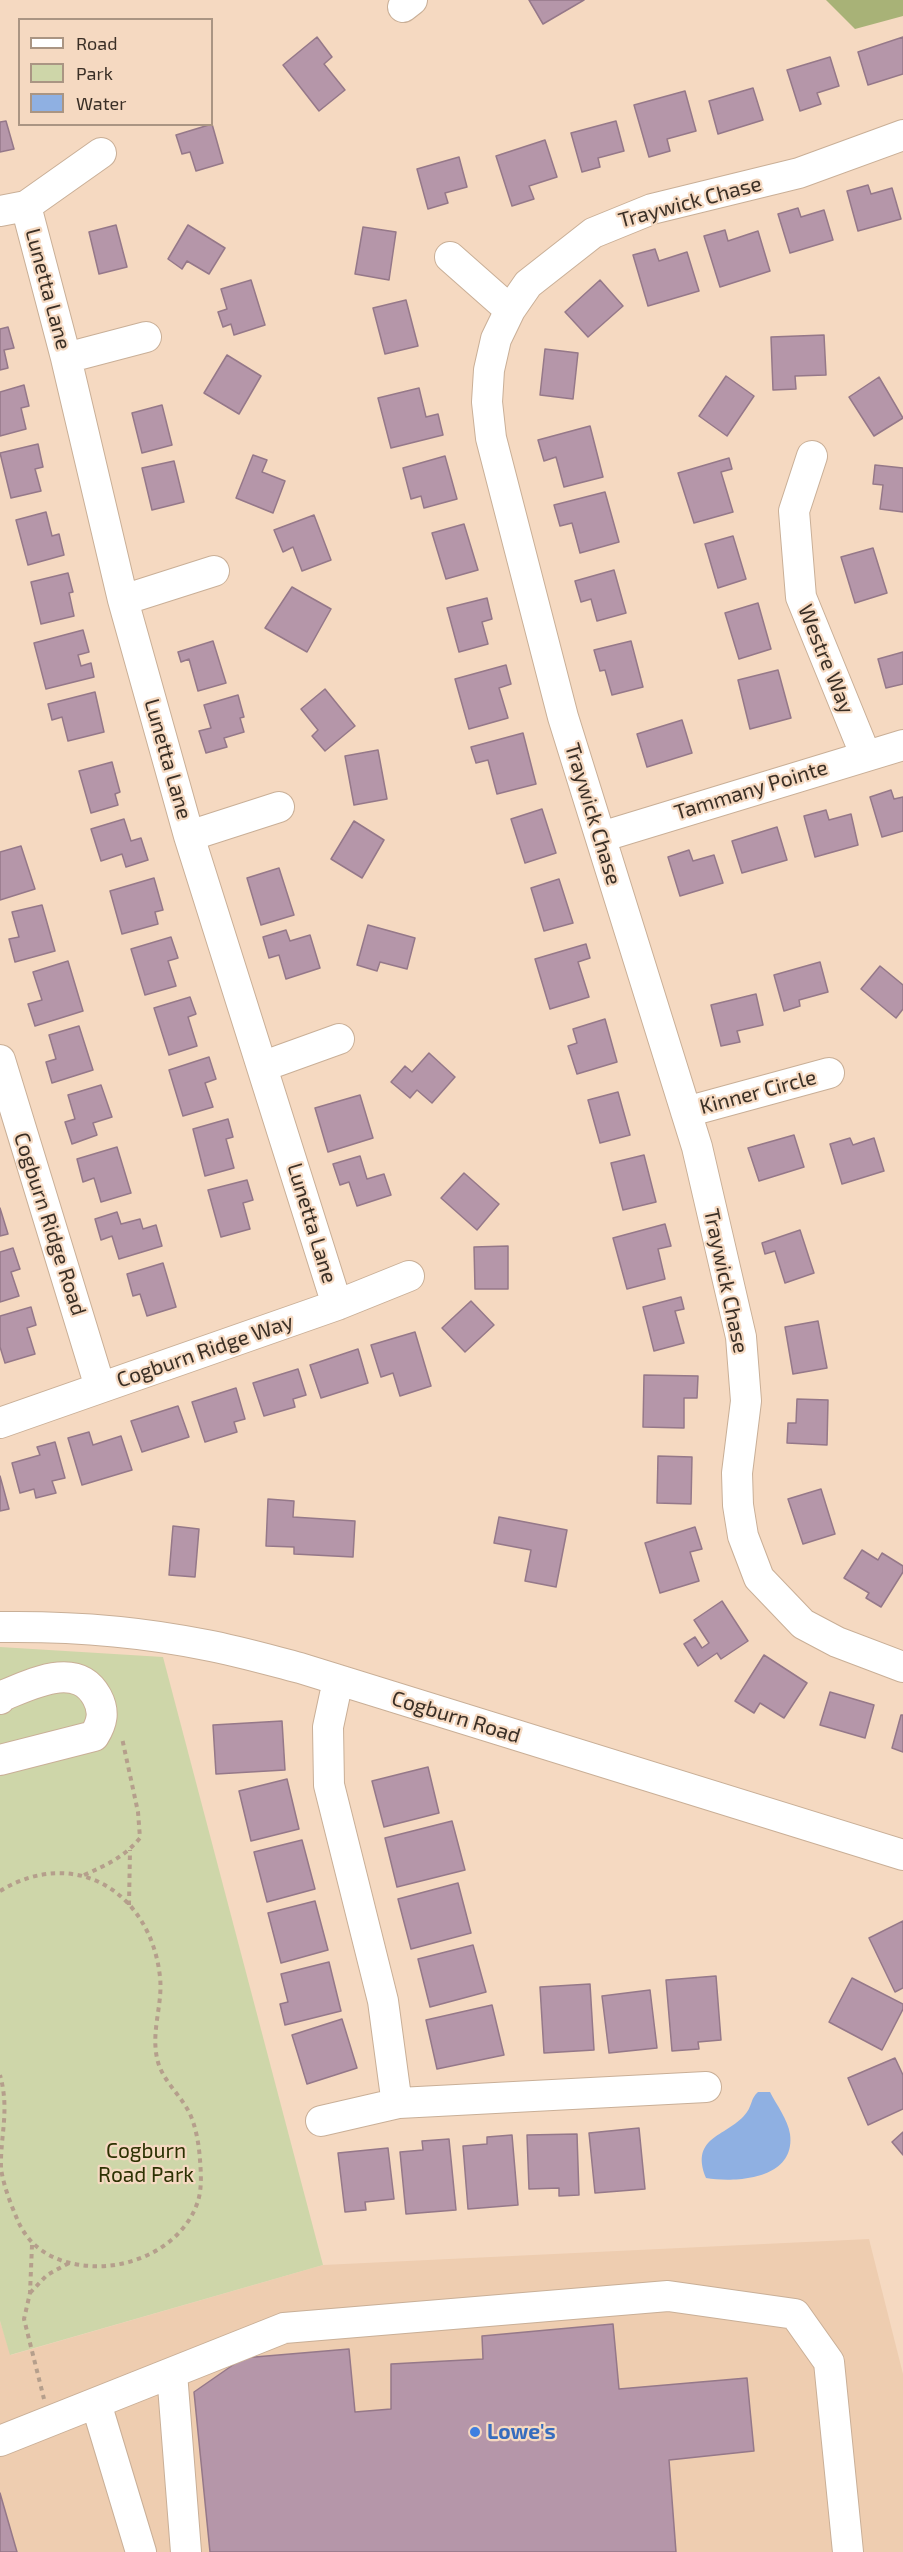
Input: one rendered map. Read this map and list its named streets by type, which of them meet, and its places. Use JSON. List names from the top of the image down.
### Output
{
  "streets": {
    "street": [
      "Traywick Chase",
      "Lunetta Lane",
      "Westre Way",
      "Tammany Pointe",
      "Kinner Circle",
      "Cogburn Ridge Road",
      "Cogburn Ridge Way",
      "Cogburn Road"
    ]
  },
  "crossings": [
    ["Traywick Chase", "Tammany Pointe"],
    ["Traywick Chase", "Kinner Circle"],
    ["Lunetta Lane", "Cogburn Ridge Way"],
    ["Westre Way", "Tammany Pointe"],
    ["Cogburn Ridge Road", "Cogburn Ridge Way"]
  ],
  "parks": ["Cogburn Road Park"],
  "places": ["Lowe's"],
  "legend": ["Road", "Park", "Water"]
}
